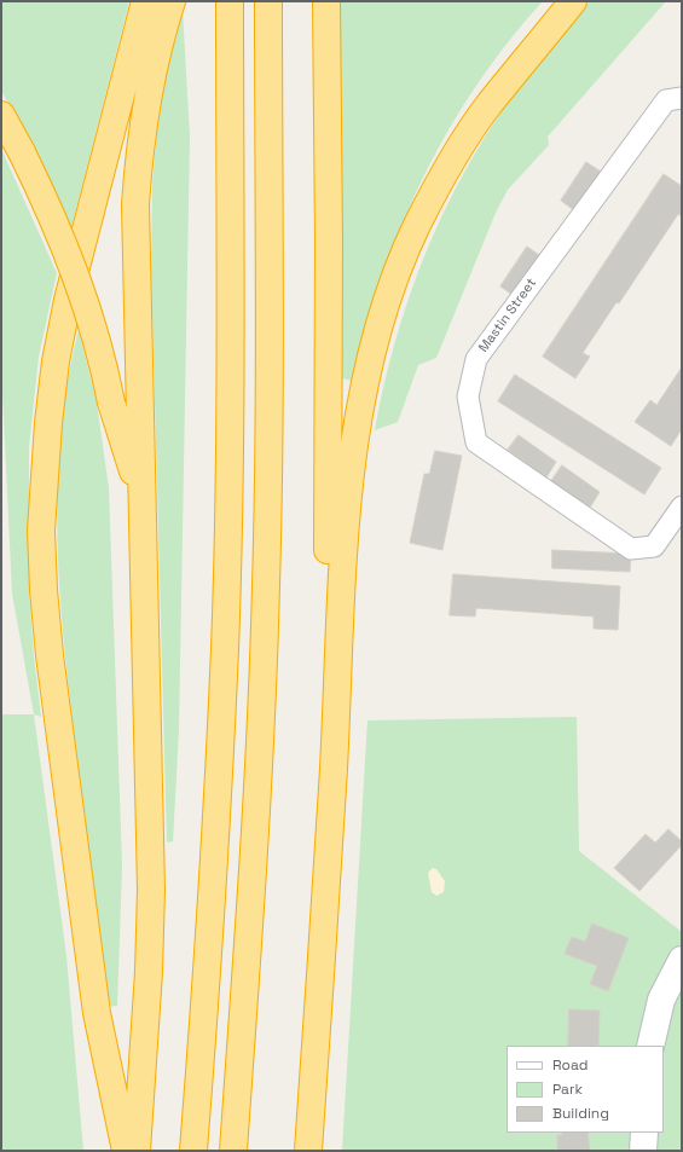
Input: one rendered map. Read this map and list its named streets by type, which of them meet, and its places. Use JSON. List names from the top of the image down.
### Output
{
  "streets": {
    "street": ["Mastin Street"]
  },
  "legend": ["Road", "Park", "Building"]
}
